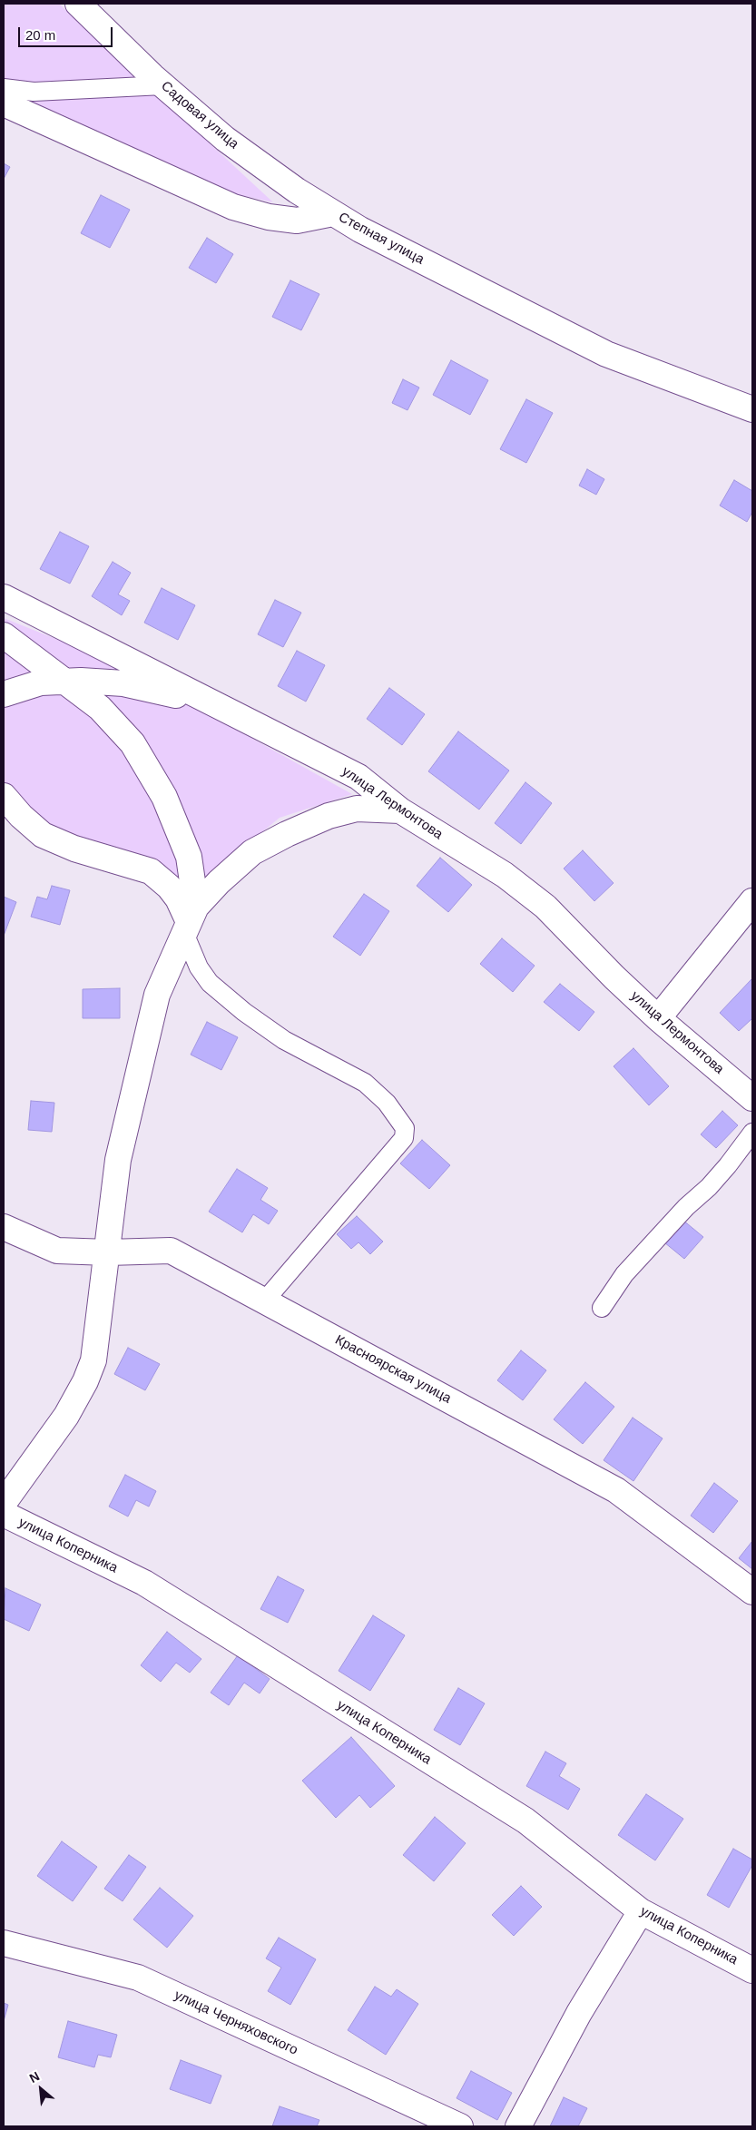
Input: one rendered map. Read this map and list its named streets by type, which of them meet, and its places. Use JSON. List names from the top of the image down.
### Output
{
  "streets": {
    "street": [
      "Садовая улица",
      "Степная улица",
      "улица Лермонтова",
      "Красноярская улица",
      "улица Коперника",
      "улица Черняховского"
    ]
  },
  "crossings": [
    ["Садовая улица", "Степная улица"]
  ],
  "scale_bar": "20 m",
  "north": "top left"
}
